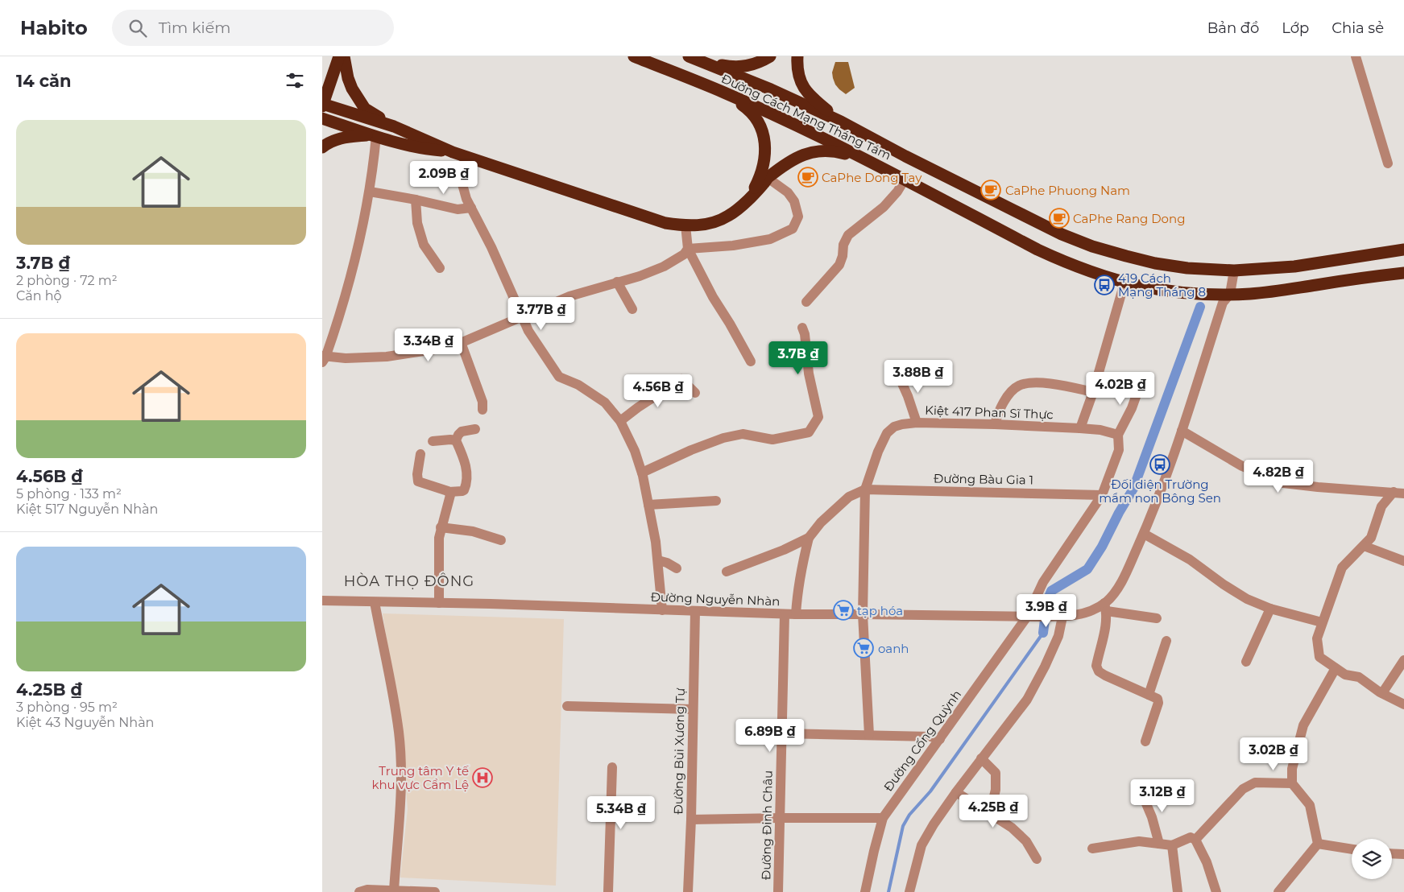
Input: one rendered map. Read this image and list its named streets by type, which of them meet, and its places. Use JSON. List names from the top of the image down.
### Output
{
  "streets": {
    "highway": ["Đường Cách Mạng Tháng Tám"],
    "street": [
      "Kiệt 417 Phan Sĩ Thực",
      "Đường Bàu Gia 1",
      "Đường Nguyễn Nhàn",
      "Đường Cống Quỳnh",
      "Đường Bùi Xương Tự",
      "Đường Đinh Châu"
    ]
  },
  "crossings": [
    ["Đường Cách Mạng Tháng Tám", "Đường Nguyễn Nhàn"],
    ["Kiệt 417 Phan Sĩ Thực", "Đường Bàu Gia 1"],
    ["Kiệt 417 Phan Sĩ Thực", "Đường Nguyễn Nhàn"],
    ["Đường Bàu Gia 1", "Đường Cống Quỳnh"],
    ["Đường Nguyễn Nhàn", "Đường Cống Quỳnh"],
    ["Đường Nguyễn Nhàn", "Đường Bùi Xương Tự"],
    ["Đường Nguyễn Nhàn", "Đường Đinh Châu"]
  ],
  "districts": ["HÒA THỌ ĐÔNG"],
  "places": {
    "cafe": ["CaPhe Dong Tay", "CaPhe Phuong Nam", "CaPhe Rang Dong"],
    "bus stop": ["419 Cách Mạng Tháng 8", "Đối diện Trường mầm non Bông Sen"],
    "supermarket": ["tạp hóa", "oanh"],
    "hospital": ["Trung tâm Y tế khu vực Cẩm Lệ"]
  },
  "page": {
    "header": "Habito",
    "search": "Tìm kiếm",
    "nav": ["Bản đồ", "Lớp", "Chia sẻ"],
    "heading": "14 căn",
    "list": [
      {
        "name": "3.7B ₫",
        "note": "2 phòng · 72 m² · Căn hộ"
      },
      {
        "name": "4.56B ₫",
        "note": "5 phòng · 133 m² · Kiệt 517 Nguyễn Nhàn"
      },
      {
        "name": "4.25B ₫",
        "note": "3 phòng · 95 m² · Kiệt 43 Nguyễn Nhàn"
      }
    ],
    "price": [
      "2.09B ₫",
      "3.77B ₫",
      "3.34B ₫",
      "3.7B ₫",
      "3.88B ₫",
      "4.02B ₫",
      "4.56B ₫",
      "4.82B ₫",
      "3.9B ₫",
      "6.89B ₫",
      "3.02B ₫",
      "3.12B ₫",
      "4.25B ₫",
      "5.34B ₫"
    ]
  }
}
